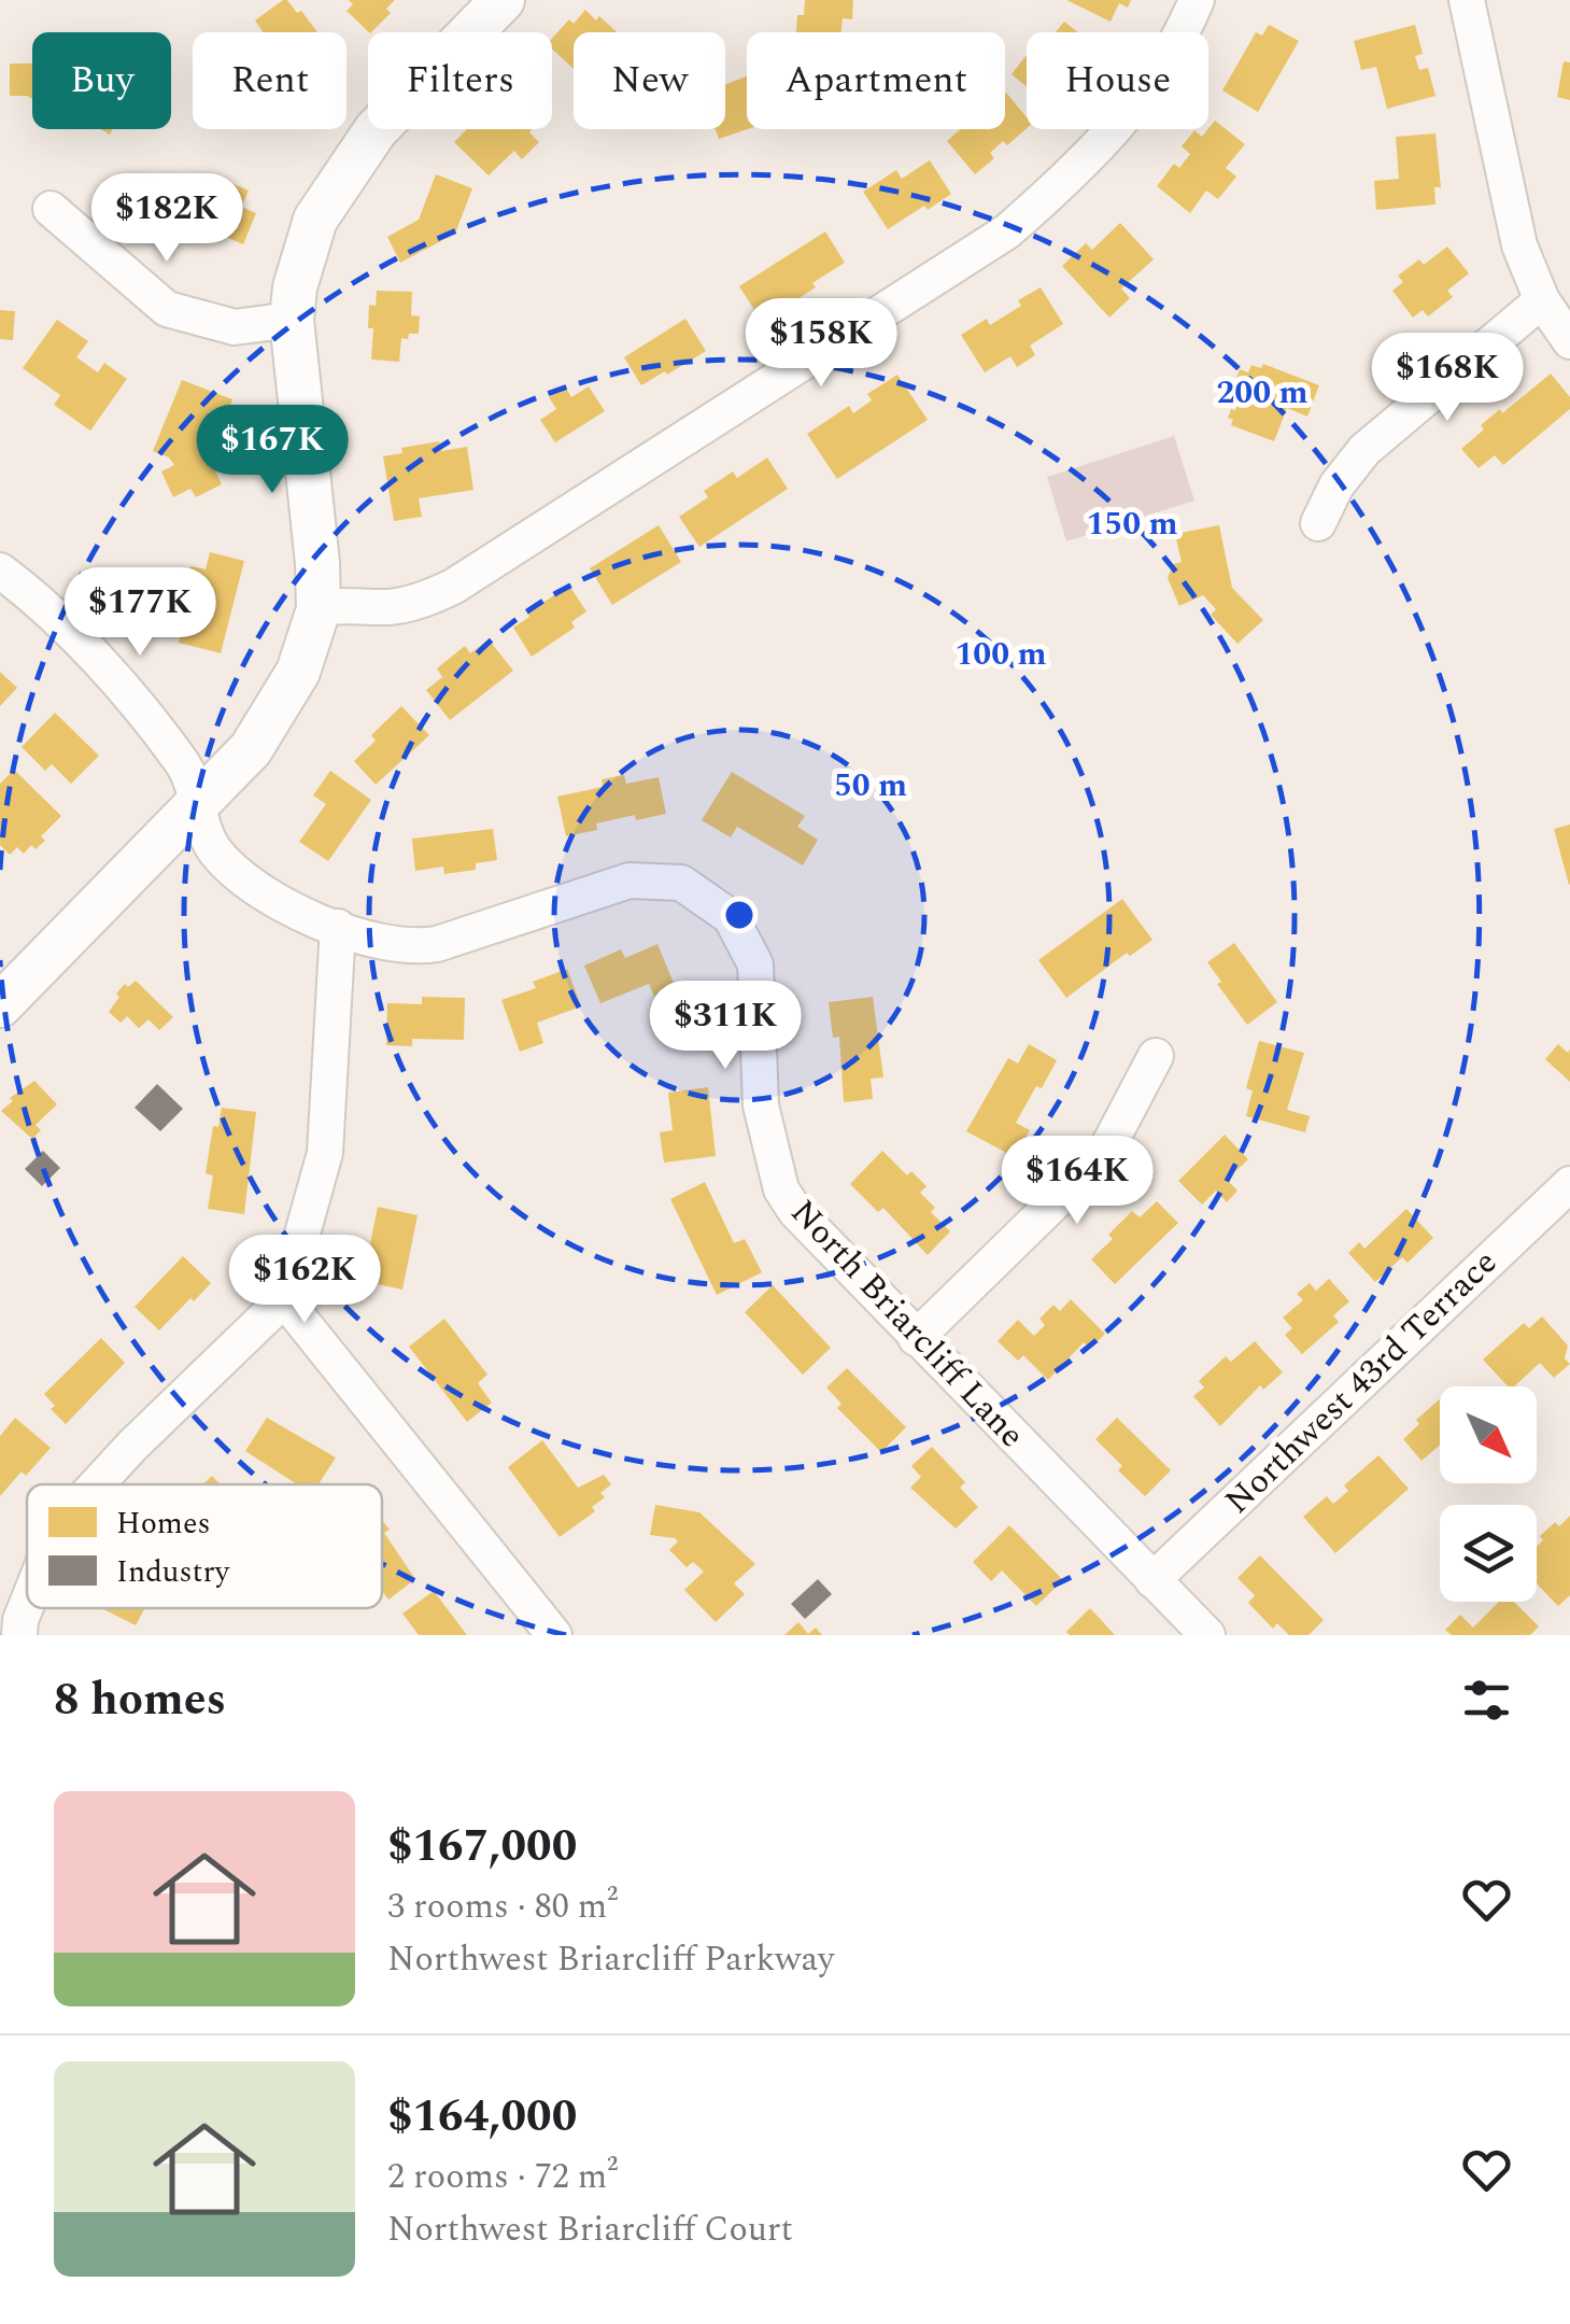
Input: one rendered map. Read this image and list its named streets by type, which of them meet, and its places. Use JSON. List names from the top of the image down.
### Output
{
  "streets": {
    "street": ["North Briarcliff Lane", "Northwest 43rd Terrace"]
  },
  "crossings": [
    ["North Briarcliff Lane", "Northwest 43rd Terrace"]
  ],
  "legend": ["Homes", "Industry"],
  "north": "bottom right",
  "page": {
    "chip": [
      "Buy",
      "Rent",
      "Filters",
      "New",
      "Apartment",
      "House"
    ],
    "price": [
      "$182K",
      "$158K",
      "$168K",
      "$167K",
      "$177K",
      "$311K",
      "$164K",
      "$162K"
    ],
    "heading": "8 homes",
    "list": [
      {
        "name": "$167,000",
        "note": "3 rooms · 80 m² · Northwest Briarcliff Parkway"
      },
      {
        "name": "$164,000",
        "note": "2 rooms · 72 m² · Northwest Briarcliff Court"
      }
    ]
  },
  "rings": [
    "200 m",
    "150 m",
    "100 m",
    "50 m"
  ]
}
